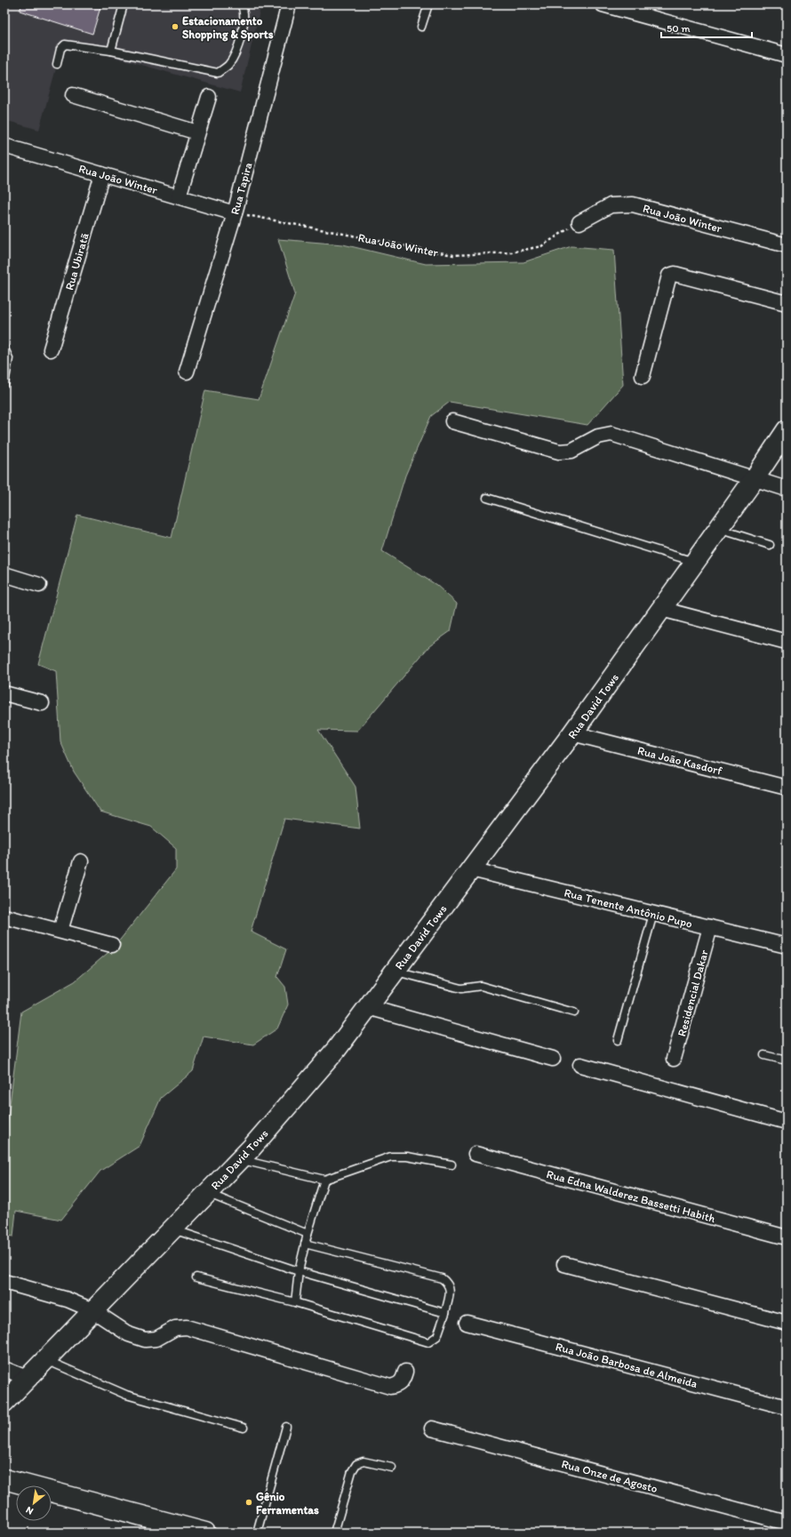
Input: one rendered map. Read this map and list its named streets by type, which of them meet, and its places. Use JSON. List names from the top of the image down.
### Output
{
  "streets": {
    "street": [
      "Rua João Winter",
      "Rua Tapira",
      "Rua Ubiratã",
      "Rua David Tows",
      "Rua João Kasdorf",
      "Rua Tenente Antônio Pupo",
      "Residencial Dakar",
      "Rua Edna Walderez Bassetti Habith",
      "Rua João Barbosa de Almeida",
      "Rua Onze de Agosto"
    ]
  },
  "crossings": [
    ["Rua João Winter", "Rua Tapira"],
    ["Rua João Winter", "Rua Ubiratã"],
    ["Rua David Tows", "Rua João Kasdorf"],
    ["Rua David Tows", "Rua Tenente Antônio Pupo"],
    ["Rua Tenente Antônio Pupo", "Residencial Dakar"]
  ],
  "places": ["Estacionamento Shopping & Sports", "Gênio Ferramentas"],
  "scale_bar": "50 m",
  "north": "bottom left"
}
